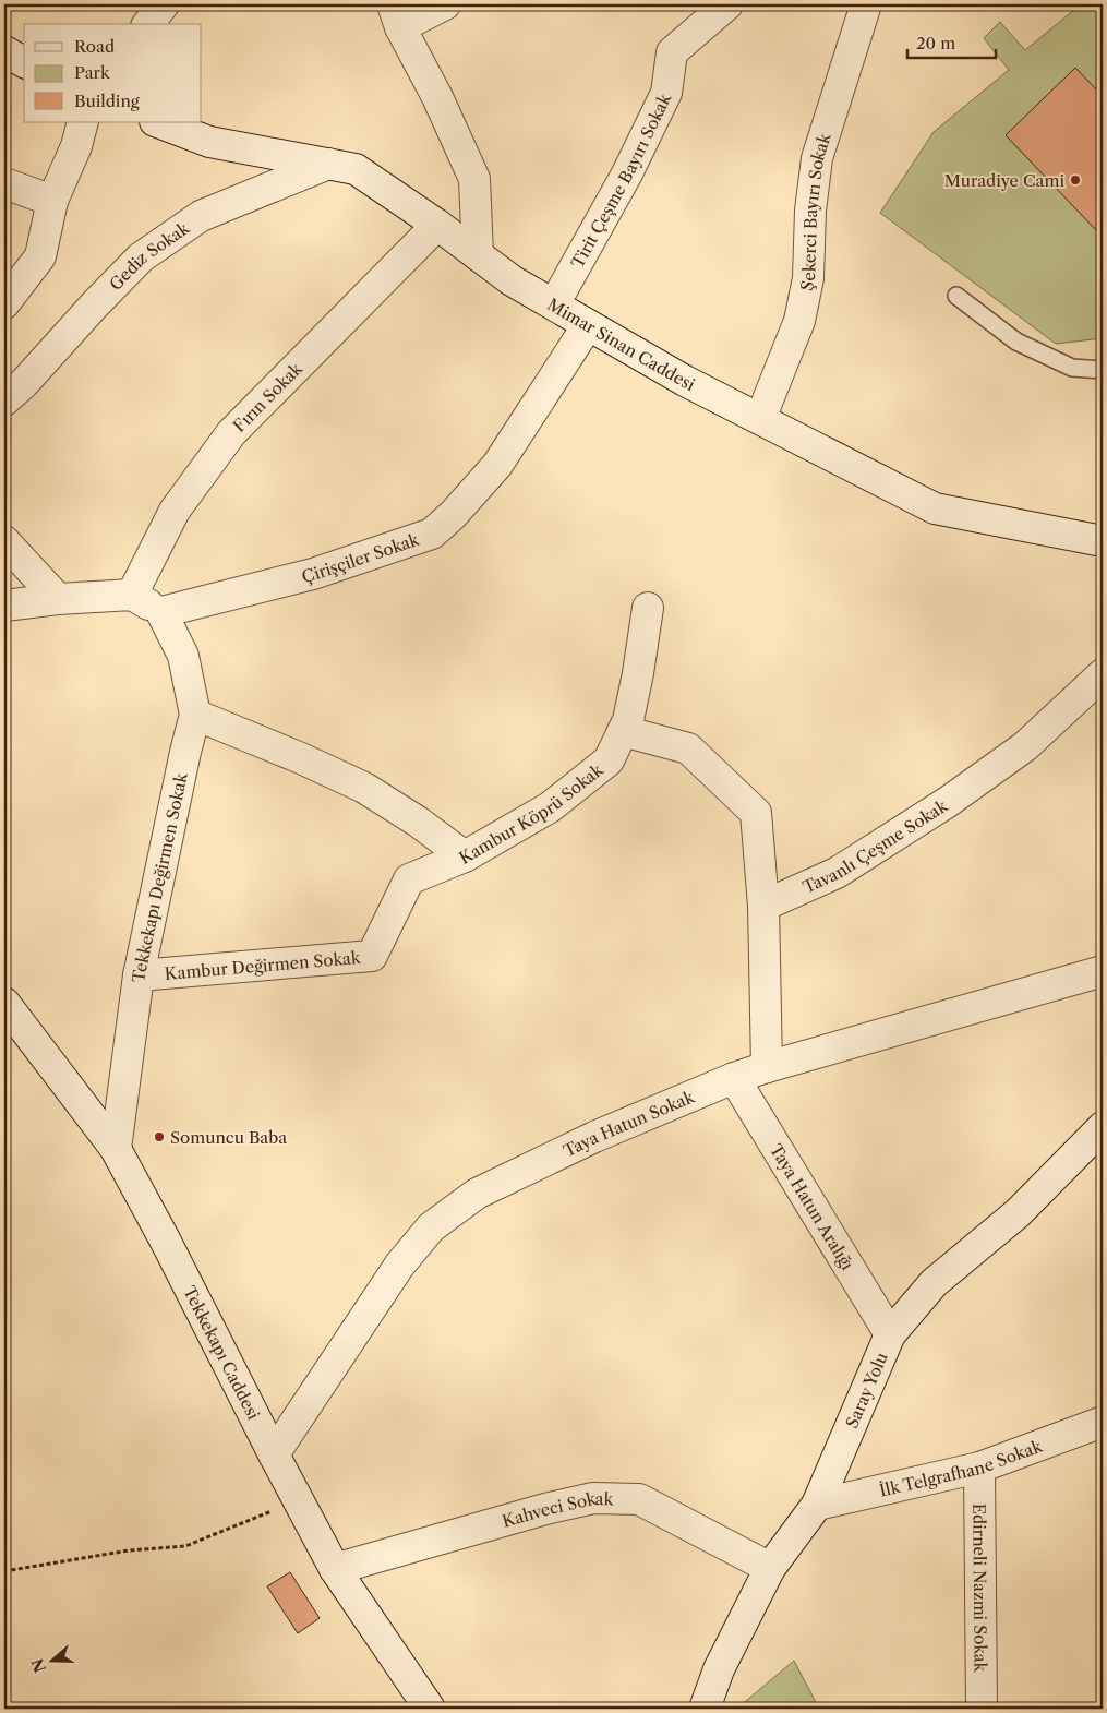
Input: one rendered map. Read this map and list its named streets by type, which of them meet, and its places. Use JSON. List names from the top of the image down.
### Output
{
  "streets": {
    "street": [
      "Tirit Çeşme Bayırı Sokak",
      "Şekerci Bayırı Sokak",
      "Gediz Sokak",
      "Mimar Sinan Caddesi",
      "Fırın Sokak",
      "Çirişçiler Sokak",
      "Kambur Köprü Sokak",
      "Tavanlı Çeşme Sokak",
      "Tekkekapı Değirmen Sokak",
      "Kambur Değirmen Sokak",
      "Taya Hatun Sokak",
      "Taya Hatun Aralığı",
      "Tekkekapı Caddesi",
      "Saray Yolu",
      "İlk Telgrafhane Sokak",
      "Kahveci Sokak",
      "Edirneli Nazmi Sokak"
    ]
  },
  "crossings": [
    ["Tirit Çeşme Bayırı Sokak", "Mimar Sinan Caddesi"],
    ["Şekerci Bayırı Sokak", "Mimar Sinan Caddesi"],
    ["Gediz Sokak", "Mimar Sinan Caddesi"],
    ["Mimar Sinan Caddesi", "Fırın Sokak"],
    ["Mimar Sinan Caddesi", "Çirişçiler Sokak"],
    ["Çirişçiler Sokak", "Tekkekapı Değirmen Sokak"],
    ["Kambur Köprü Sokak", "Tekkekapı Değirmen Sokak"],
    ["Kambur Köprü Sokak", "Kambur Değirmen Sokak"],
    ["Tekkekapı Değirmen Sokak", "Kambur Değirmen Sokak"],
    ["Tekkekapı Değirmen Sokak", "Tekkekapı Caddesi"],
    ["Taya Hatun Sokak", "Taya Hatun Aralığı"],
    ["Taya Hatun Sokak", "Tekkekapı Caddesi"],
    ["Taya Hatun Aralığı", "Saray Yolu"],
    ["Tekkekapı Caddesi", "Kahveci Sokak"],
    ["Saray Yolu", "İlk Telgrafhane Sokak"],
    ["Saray Yolu", "Kahveci Sokak"],
    ["İlk Telgrafhane Sokak", "Edirneli Nazmi Sokak"]
  ],
  "places": ["Muradiye Cami", "Somuncu Baba"],
  "legend": ["Road", "Park", "Building"],
  "scale_bar": "20 m",
  "north": "left"
}
